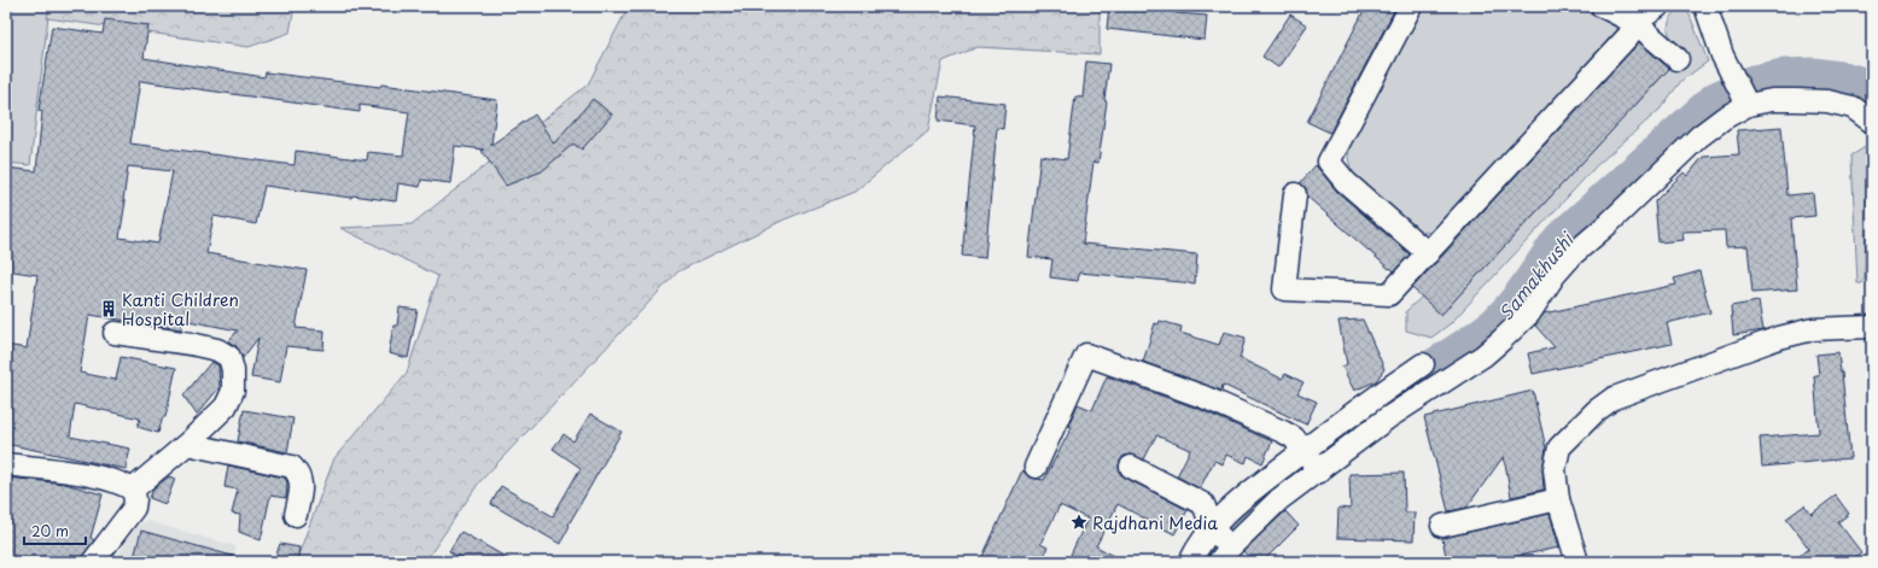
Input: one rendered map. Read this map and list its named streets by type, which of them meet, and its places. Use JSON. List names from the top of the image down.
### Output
{
  "water": ["Samakhushi"],
  "places": {
    "building": ["Kanti Children Hospital"],
    "place": ["Rajdhani Media"]
  },
  "scale_bar": "20 m"
}
